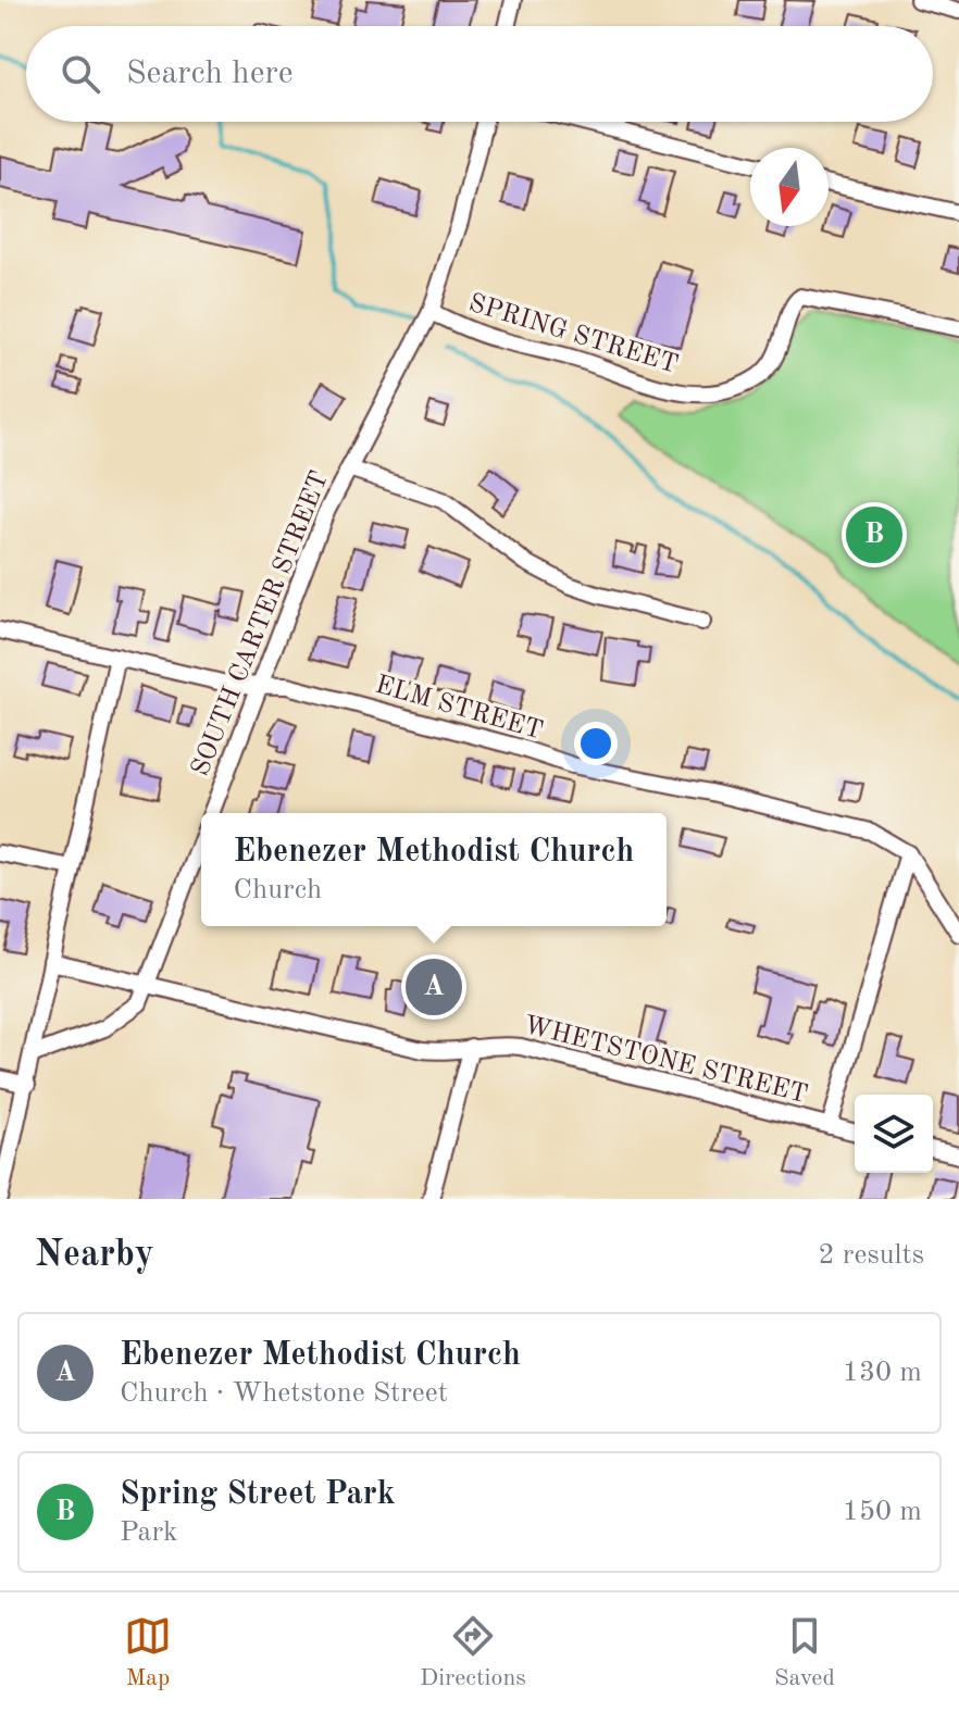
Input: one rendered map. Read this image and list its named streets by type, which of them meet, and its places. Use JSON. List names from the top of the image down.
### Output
{
  "streets": {
    "street": [
      "SPRING STREET",
      "SOUTH CARTER STREET",
      "ELM STREET",
      "WHETSTONE STREET"
    ]
  },
  "crossings": [
    ["SPRING STREET", "SOUTH CARTER STREET"],
    ["SOUTH CARTER STREET", "ELM STREET"],
    ["SOUTH CARTER STREET", "WHETSTONE STREET"]
  ],
  "north": "bottom",
  "page": {
    "search": "Search here",
    "pins": ["B", "A"],
    "popup": ["Ebenezer Methodist Church", "Church"],
    "heading": ["Nearby", "2 results"],
    "list": [
      {
        "mark": "A",
        "name": "Ebenezer Methodist Church",
        "note": "Church · Whetstone Street",
        "value": "130 m"
      },
      {
        "mark": "B",
        "name": "Spring Street Park",
        "note": "Park",
        "value": "150 m"
      }
    ],
    "nav": ["Map", "Directions", "Saved"]
  }
}
